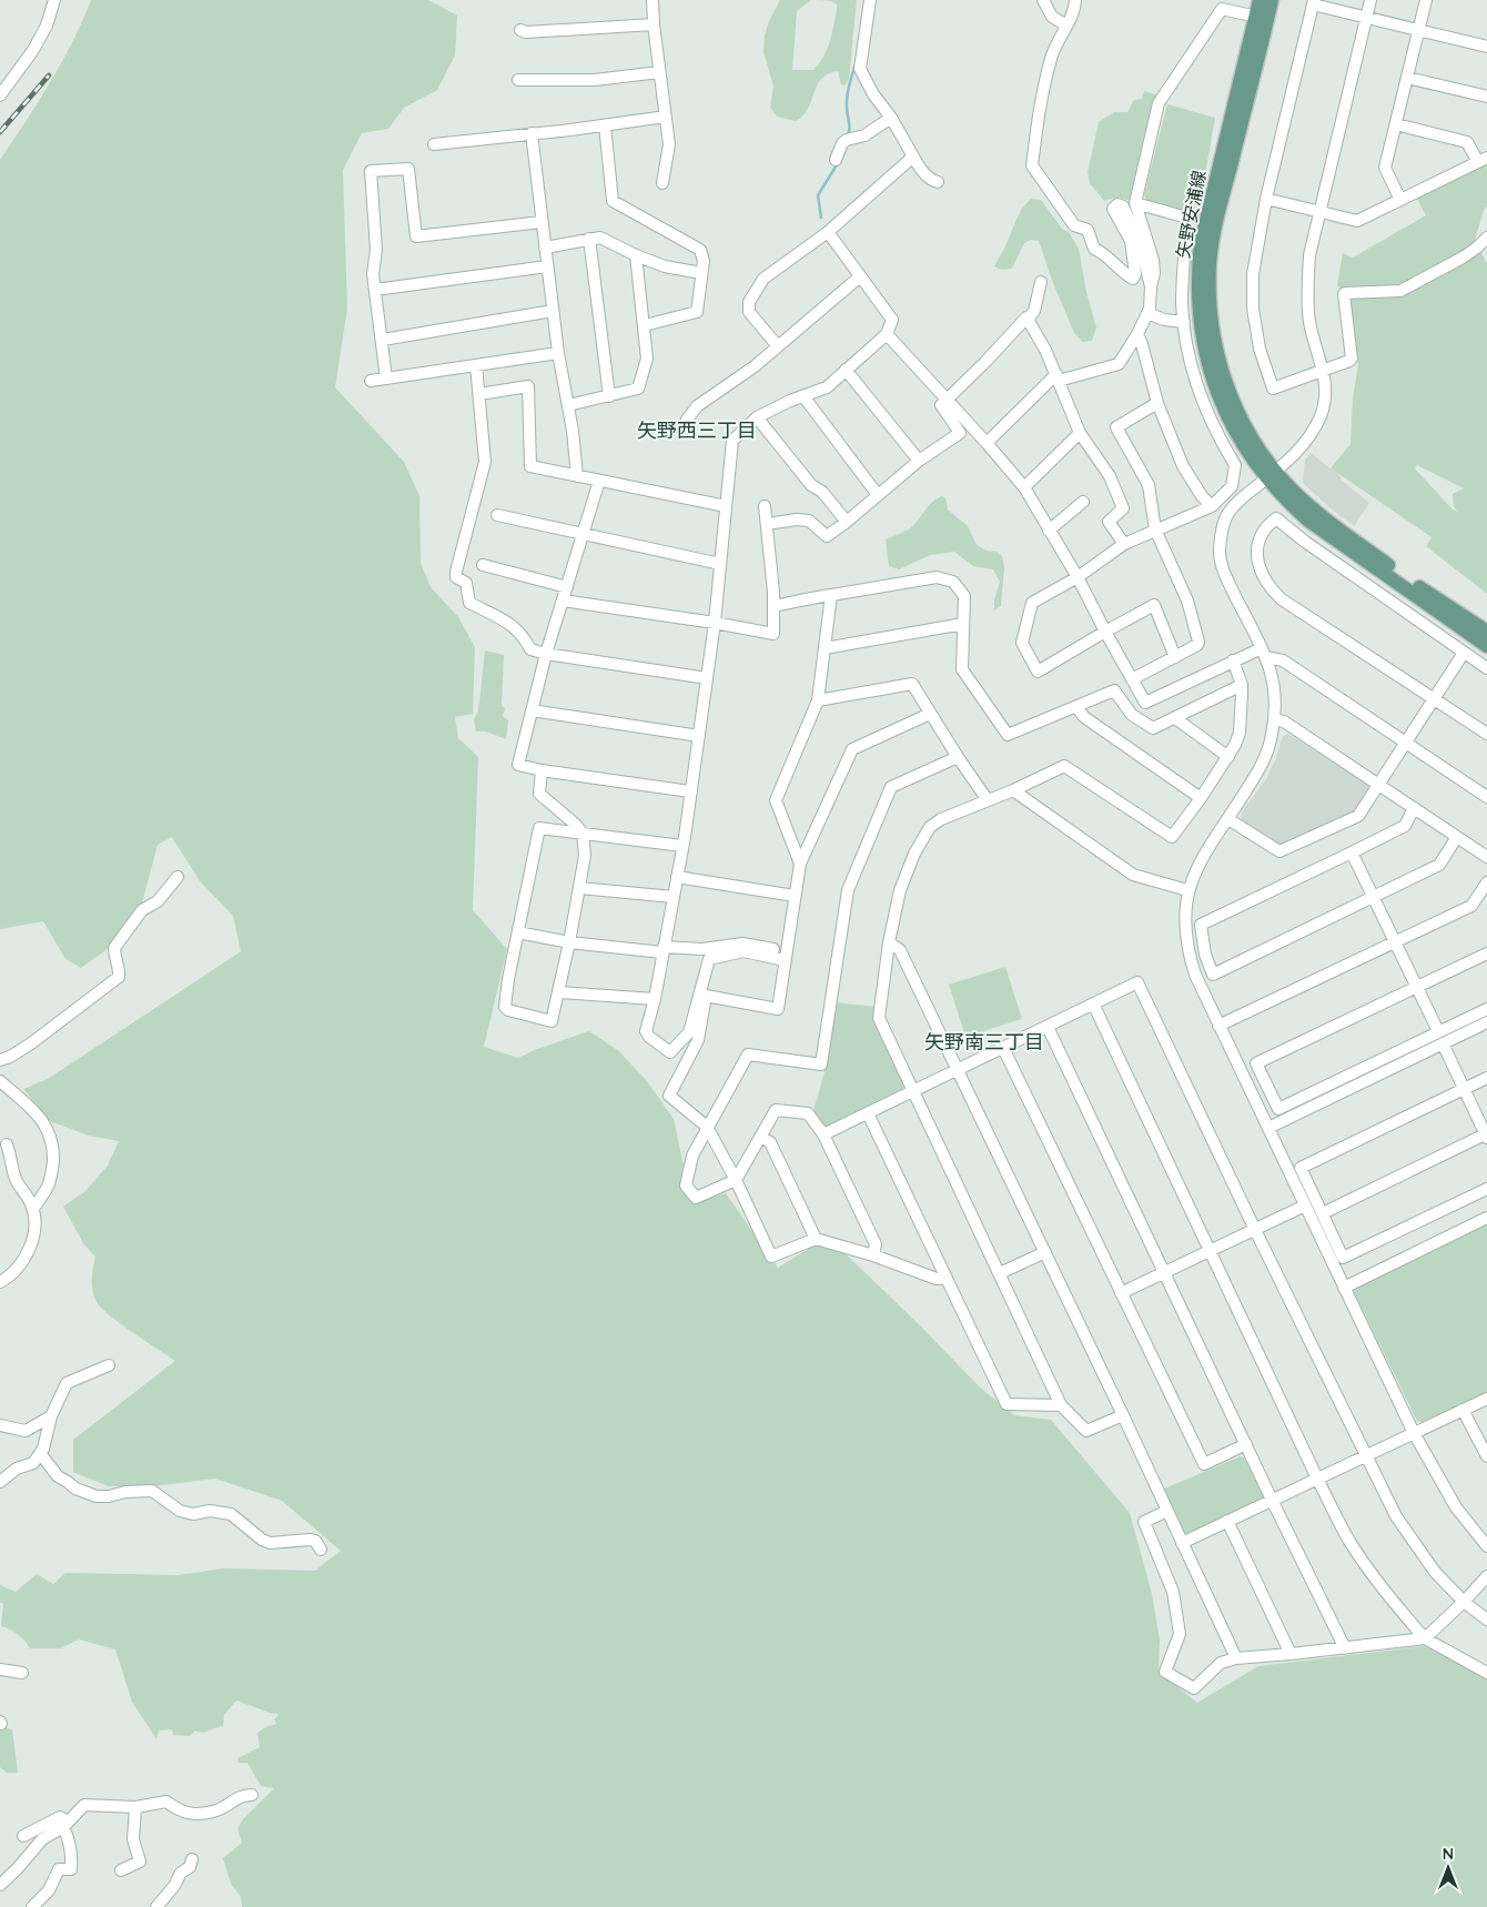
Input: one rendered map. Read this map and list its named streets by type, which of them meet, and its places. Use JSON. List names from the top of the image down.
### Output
{
  "streets": {
    "main road": ["矢野安浦線"]
  },
  "districts": ["矢野西三丁目", "矢野南三丁目"],
  "north": "top"
}
